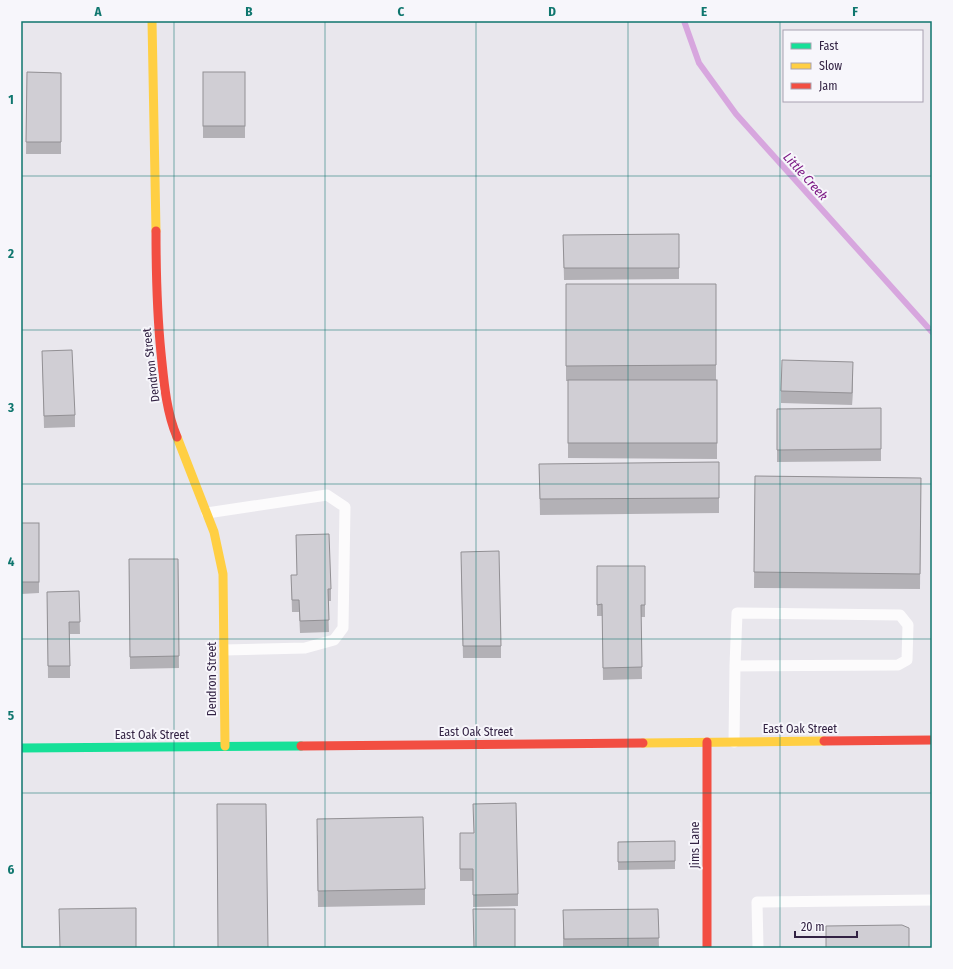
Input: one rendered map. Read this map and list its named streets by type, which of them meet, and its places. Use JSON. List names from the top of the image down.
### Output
{
  "streets": {
    "main road": ["Dendron Street", "East Oak Street", "Jims Lane"]
  },
  "crossings": [
    ["Dendron Street", "East Oak Street"],
    ["East Oak Street", "Jims Lane"]
  ],
  "water": ["Little Creek"],
  "legend": ["Fast", "Slow", "Jam"],
  "scale_bar": "20 m",
  "grid": {
    "columns": [
      "A",
      "B",
      "C",
      "D",
      "E",
      "F"
    ],
    "rows": [
      "1",
      "2",
      "3",
      "4",
      "5",
      "6"
    ]
  }
}
